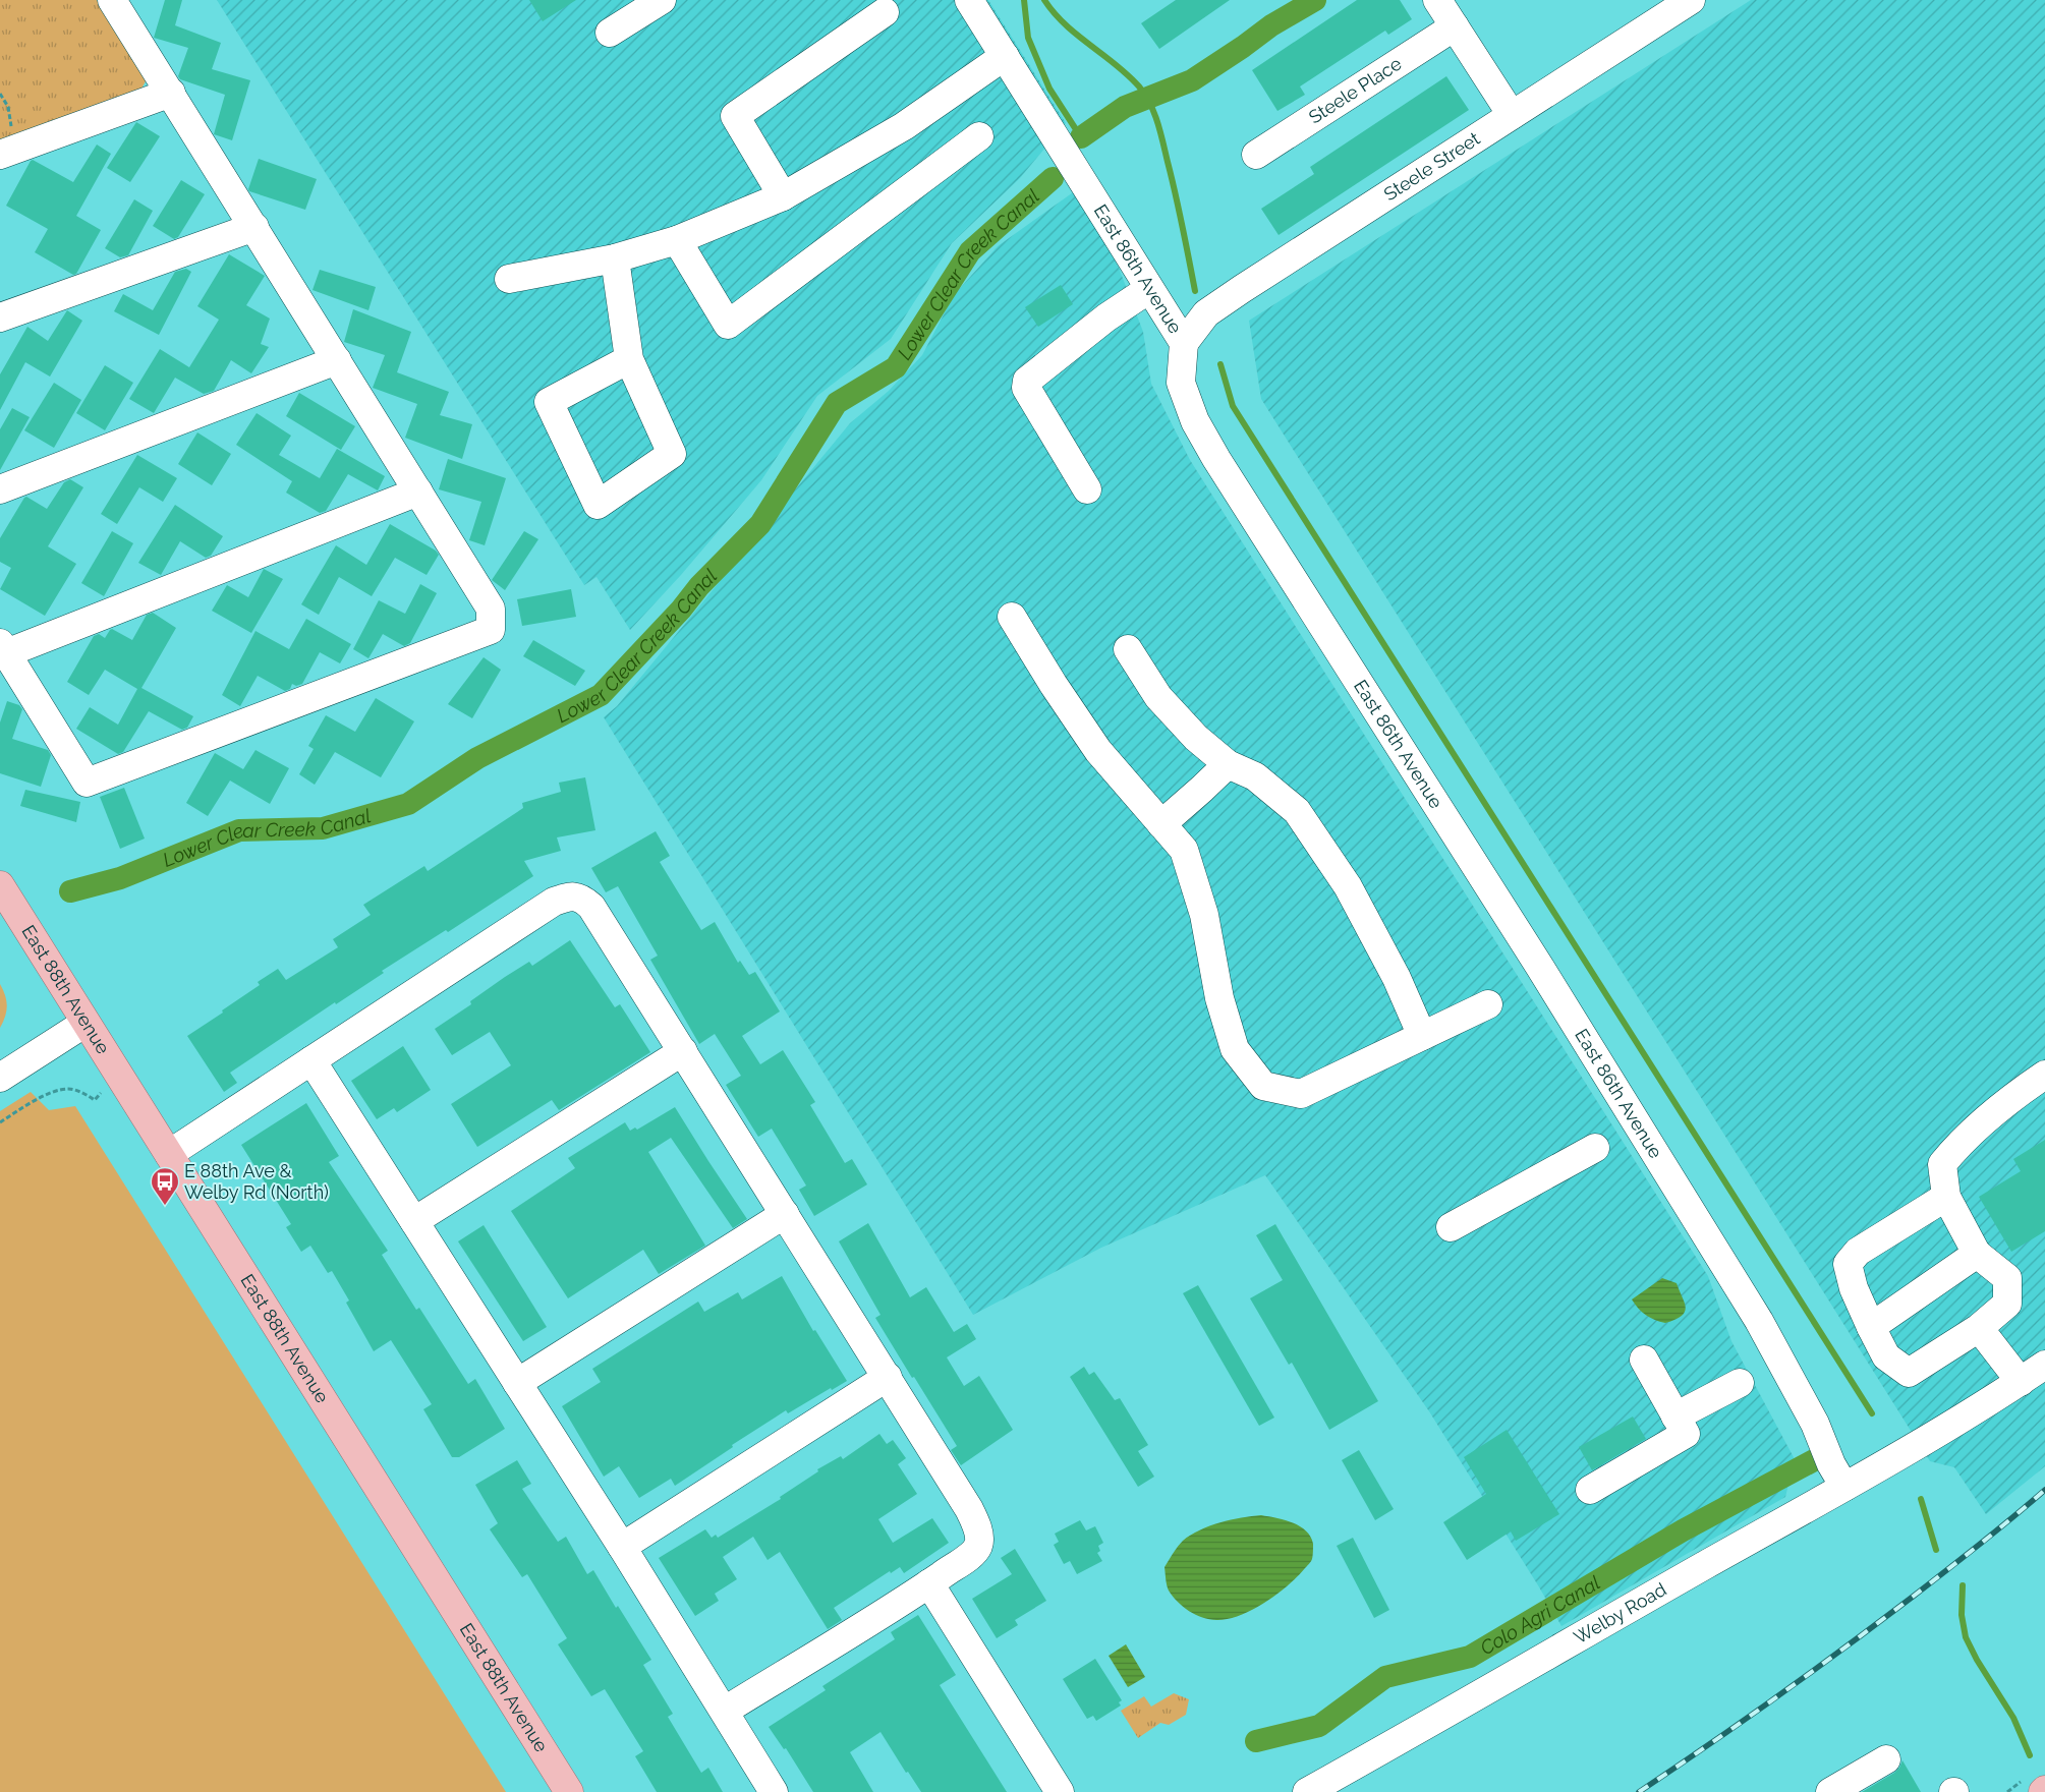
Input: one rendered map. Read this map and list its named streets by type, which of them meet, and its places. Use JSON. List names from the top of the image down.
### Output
{
  "streets": {
    "main road": ["East 88th Avenue"],
    "street": [
      "Steele Place",
      "Steele Street",
      "East 86th Avenue",
      "Welby Road"
    ]
  },
  "crossings": [
    ["Steele Street", "East 86th Avenue"],
    ["East 86th Avenue", "Welby Road"]
  ],
  "water": ["Lower Clear Creek Canal", "Colo Agri Canal"],
  "places": {
    "bus stop": ["E 88th Ave & Welby Rd (North)"]
  }
}
